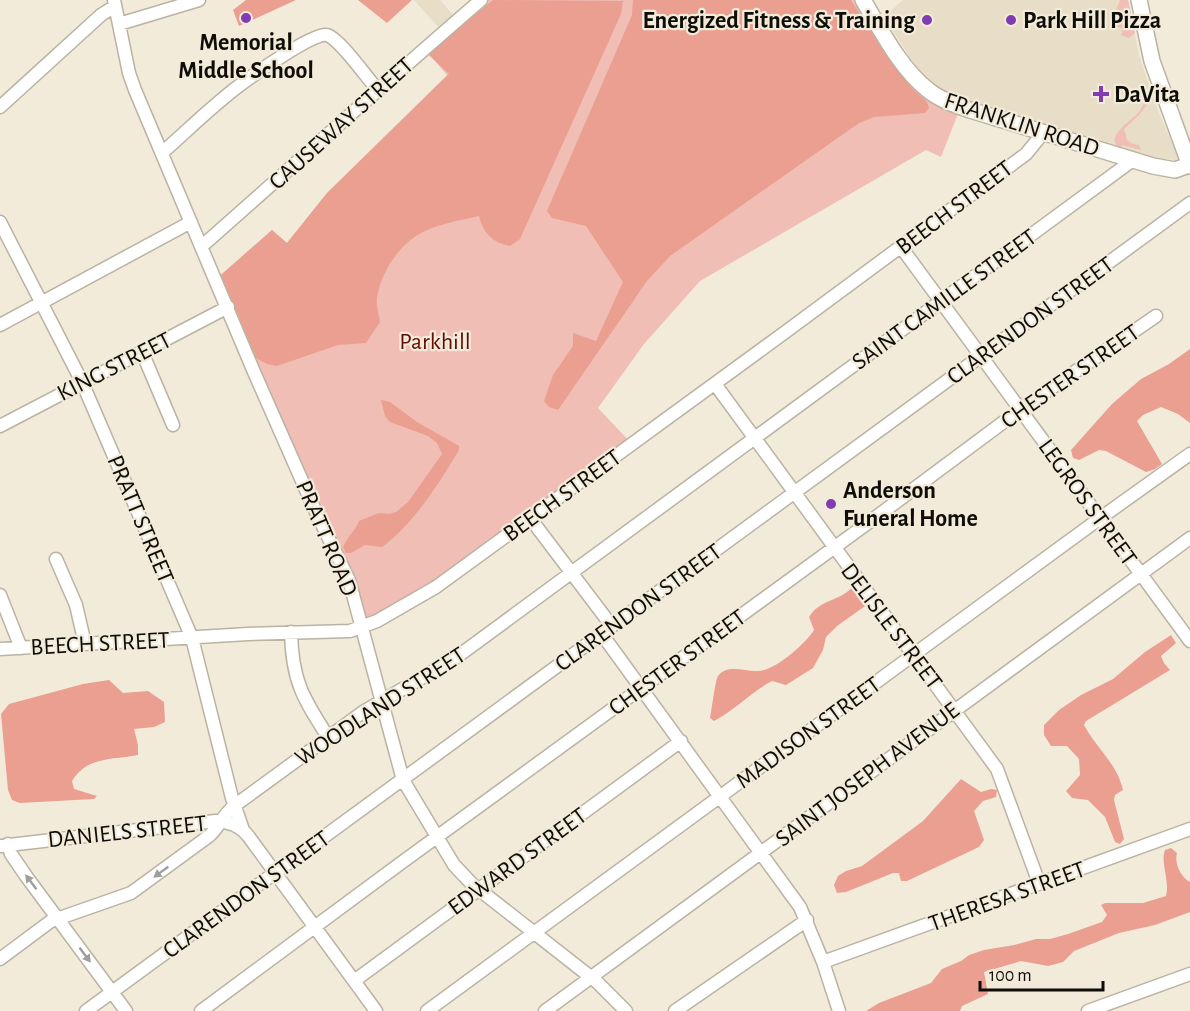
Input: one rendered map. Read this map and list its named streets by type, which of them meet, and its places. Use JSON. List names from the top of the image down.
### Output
{
  "streets": {
    "main road": ["FRANKLIN ROAD"],
    "street": [
      "CAUSEWAY STREET",
      "BEECH STREET",
      "SAINT CAMILLE STREET",
      "CLARENDON STREET",
      "KING STREET",
      "CHESTER STREET",
      "LEGROS STREET",
      "PRATT STREET",
      "PRATT ROAD",
      "DELISLE STREET",
      "WOODLAND STREET",
      "MADISON STREET",
      "SAINT JOSEPH AVENUE",
      "DANIELS STREET",
      "EDWARD STREET",
      "THERESA STREET"
    ]
  },
  "crossings": [
    ["CAUSEWAY STREET", "PRATT ROAD"],
    ["FRANKLIN ROAD", "BEECH STREET"],
    ["FRANKLIN ROAD", "SAINT CAMILLE STREET"],
    ["BEECH STREET", "LEGROS STREET"],
    ["BEECH STREET", "PRATT STREET"],
    ["BEECH STREET", "PRATT ROAD"],
    ["BEECH STREET", "DELISLE STREET"],
    ["SAINT CAMILLE STREET", "LEGROS STREET"],
    ["SAINT CAMILLE STREET", "DELISLE STREET"],
    ["SAINT CAMILLE STREET", "WOODLAND STREET"],
    ["CLARENDON STREET", "LEGROS STREET"],
    ["CLARENDON STREET", "PRATT ROAD"],
    ["CLARENDON STREET", "DELISLE STREET"],
    ["CLARENDON STREET", "DANIELS STREET"],
    ["KING STREET", "PRATT STREET"],
    ["KING STREET", "PRATT ROAD"],
    ["CHESTER STREET", "LEGROS STREET"],
    ["CHESTER STREET", "PRATT ROAD"],
    ["CHESTER STREET", "DELISLE STREET"],
    ["CHESTER STREET", "DANIELS STREET"],
    ["LEGROS STREET", "MADISON STREET"],
    ["LEGROS STREET", "SAINT JOSEPH AVENUE"],
    ["PRATT STREET", "WOODLAND STREET"],
    ["PRATT STREET", "DANIELS STREET"],
    ["PRATT ROAD", "WOODLAND STREET"],
    ["PRATT ROAD", "MADISON STREET"],
    ["PRATT ROAD", "SAINT JOSEPH AVENUE"],
    ["PRATT ROAD", "EDWARD STREET"],
    ["DELISLE STREET", "WOODLAND STREET"],
    ["DELISLE STREET", "MADISON STREET"],
    ["DELISLE STREET", "SAINT JOSEPH AVENUE"],
    ["DELISLE STREET", "THERESA STREET"],
    ["WOODLAND STREET", "DANIELS STREET"],
    ["DANIELS STREET", "EDWARD STREET"]
  ],
  "parks": ["Parkhill"],
  "places": {
    "other": [
      "Memorial Middle School",
      "Energized Fitness & Training",
      "Park Hill Pizza",
      "Anderson Funeral Home"
    ],
    "health": ["DaVita"]
  },
  "scale_bar": "100 m"
}
